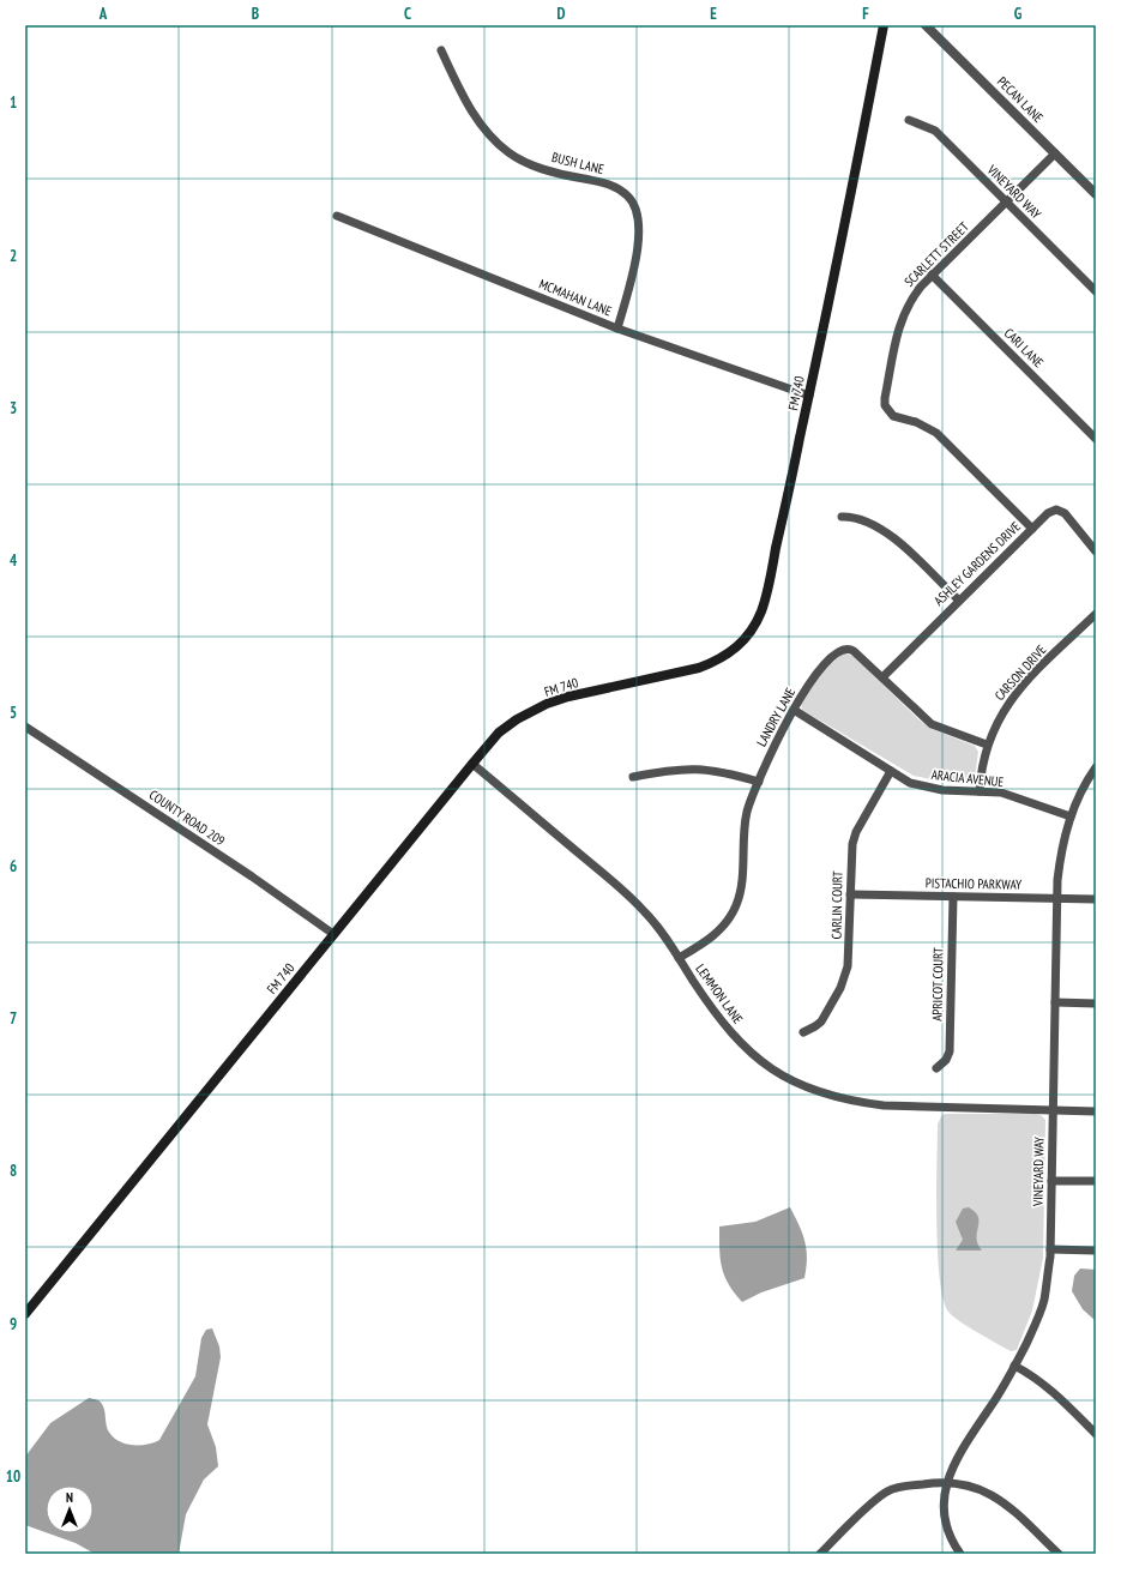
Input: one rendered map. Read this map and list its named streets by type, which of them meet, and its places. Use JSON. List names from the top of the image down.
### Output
{
  "streets": {
    "main road": ["FM 740"],
    "street": [
      "PECAN LANE",
      "BUSH LANE",
      "VINEYARD WAY",
      "SCARLETT STREET",
      "MCMAHAN LANE",
      "CARI LANE",
      "ASHLEY GARDENS DRIVE",
      "CARSON DRIVE",
      "LANDRY LANE",
      "ARACIA AVENUE",
      "COUNTY ROAD 209",
      "PISTACHIO PARKWAY",
      "CARLIN COURT",
      "APRICOT COURT",
      "LEMMON LANE"
    ]
  },
  "crossings": [
    ["PECAN LANE", "SCARLETT STREET"],
    ["BUSH LANE", "MCMAHAN LANE"],
    ["VINEYARD WAY", "SCARLETT STREET"],
    ["VINEYARD WAY", "ARACIA AVENUE"],
    ["VINEYARD WAY", "PISTACHIO PARKWAY"],
    ["VINEYARD WAY", "LEMMON LANE"],
    ["SCARLETT STREET", "CARI LANE"],
    ["SCARLETT STREET", "ASHLEY GARDENS DRIVE"],
    ["MCMAHAN LANE", "FM 740"],
    ["FM 740", "COUNTY ROAD 209"],
    ["FM 740", "LEMMON LANE"],
    ["ASHLEY GARDENS DRIVE", "LANDRY LANE"],
    ["CARSON DRIVE", "LANDRY LANE"],
    ["CARSON DRIVE", "ARACIA AVENUE"],
    ["LANDRY LANE", "ARACIA AVENUE"],
    ["LANDRY LANE", "LEMMON LANE"],
    ["ARACIA AVENUE", "CARLIN COURT"],
    ["PISTACHIO PARKWAY", "CARLIN COURT"],
    ["PISTACHIO PARKWAY", "APRICOT COURT"]
  ],
  "north": "top",
  "grid": {
    "columns": [
      "A",
      "B",
      "C",
      "D",
      "E",
      "F",
      "G"
    ],
    "rows": [
      "1",
      "2",
      "3",
      "4",
      "5",
      "6",
      "7",
      "8",
      "9",
      "10"
    ]
  }
}
